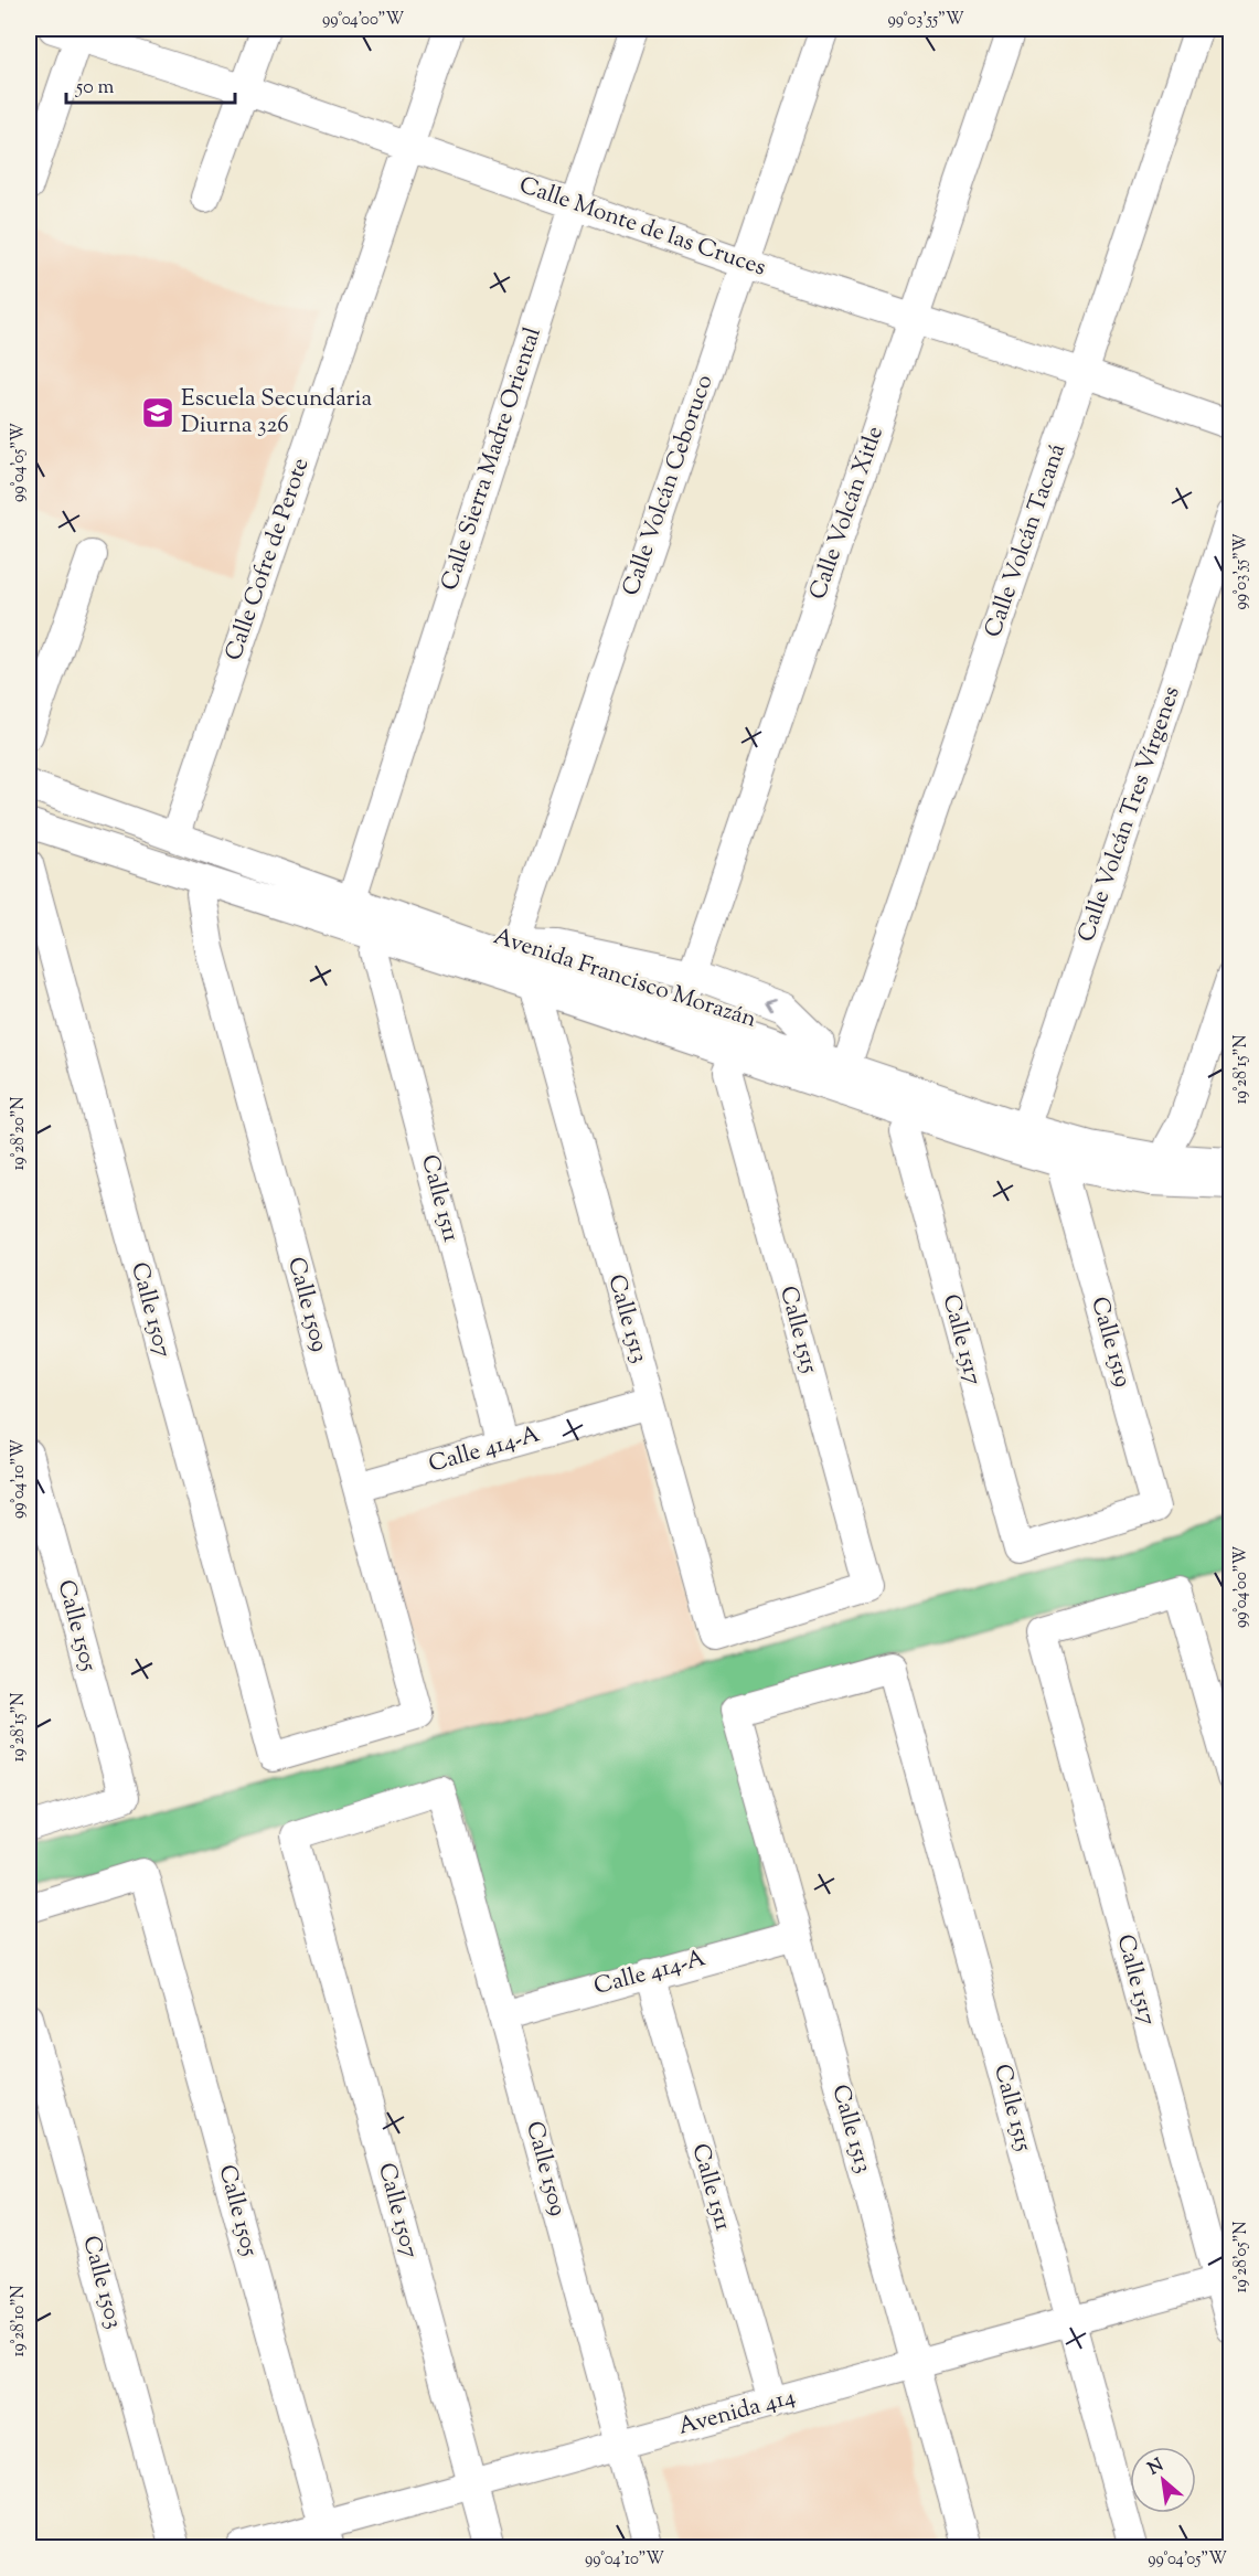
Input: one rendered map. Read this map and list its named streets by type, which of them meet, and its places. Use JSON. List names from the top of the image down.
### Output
{
  "streets": {
    "street": [
      "Calle Monte de las Cruces",
      "Calle Sierra Madre Oriental",
      "Calle Volcán Ceboruco",
      "Calle Volcán Xitle",
      "Calle Volcán Tacaná",
      "Calle Cofre de Perote",
      "Calle Volcán Tres Vírgenes",
      "Avenida Francisco Morazán",
      "Calle 1511",
      "Calle 1509",
      "Calle 1507",
      "Calle 1513",
      "Calle 1515",
      "Calle 1517",
      "Calle 1519",
      "Calle 414-A",
      "Calle 1505",
      "Calle 1503",
      "Avenida 414"
    ]
  },
  "crossings": [
    ["Calle Monte de las Cruces", "Calle Sierra Madre Oriental"],
    ["Calle Monte de las Cruces", "Calle Volcán Ceboruco"],
    ["Calle Monte de las Cruces", "Calle Volcán Xitle"],
    ["Calle Monte de las Cruces", "Calle Volcán Tacaná"],
    ["Calle Monte de las Cruces", "Calle Cofre de Perote"],
    ["Calle Sierra Madre Oriental", "Avenida Francisco Morazán"],
    ["Calle Volcán Ceboruco", "Avenida Francisco Morazán"],
    ["Calle Volcán Ceboruco", "Calle 1513"],
    ["Calle Volcán Xitle", "Avenida Francisco Morazán"],
    ["Calle Volcán Tacaná", "Avenida Francisco Morazán"],
    ["Calle Cofre de Perote", "Avenida Francisco Morazán"],
    ["Calle Volcán Tres Vírgenes", "Avenida Francisco Morazán"],
    ["Avenida Francisco Morazán", "Calle 1513"],
    ["Calle 1511", "Calle 414-A"],
    ["Calle 1511", "Avenida 414"],
    ["Calle 1509", "Calle 1507"],
    ["Calle 1509", "Calle 414-A"],
    ["Calle 1509", "Avenida 414"],
    ["Calle 1507", "Avenida 414"],
    ["Calle 1513", "Calle 1515"],
    ["Calle 1513", "Calle 414-A"],
    ["Calle 1513", "Avenida 414"],
    ["Calle 1515", "Avenida 414"],
    ["Calle 1517", "Calle 1519"],
    ["Calle 1517", "Avenida 414"],
    ["Calle 1505", "Avenida 414"]
  ],
  "places": {
    "school or university": ["Escuela Secundaria Diurna 326"]
  },
  "scale_bar": "50 m",
  "north": "top left",
  "coordinates": [
    "99°04'00\"W",
    "99°03'55\"W",
    "99°04'05\"W",
    "19°28'15\"N",
    "19°28'20\"N",
    "99°04'10\"W",
    "19°28'05\"N",
    "19°28'10\"N"
  ]
}
